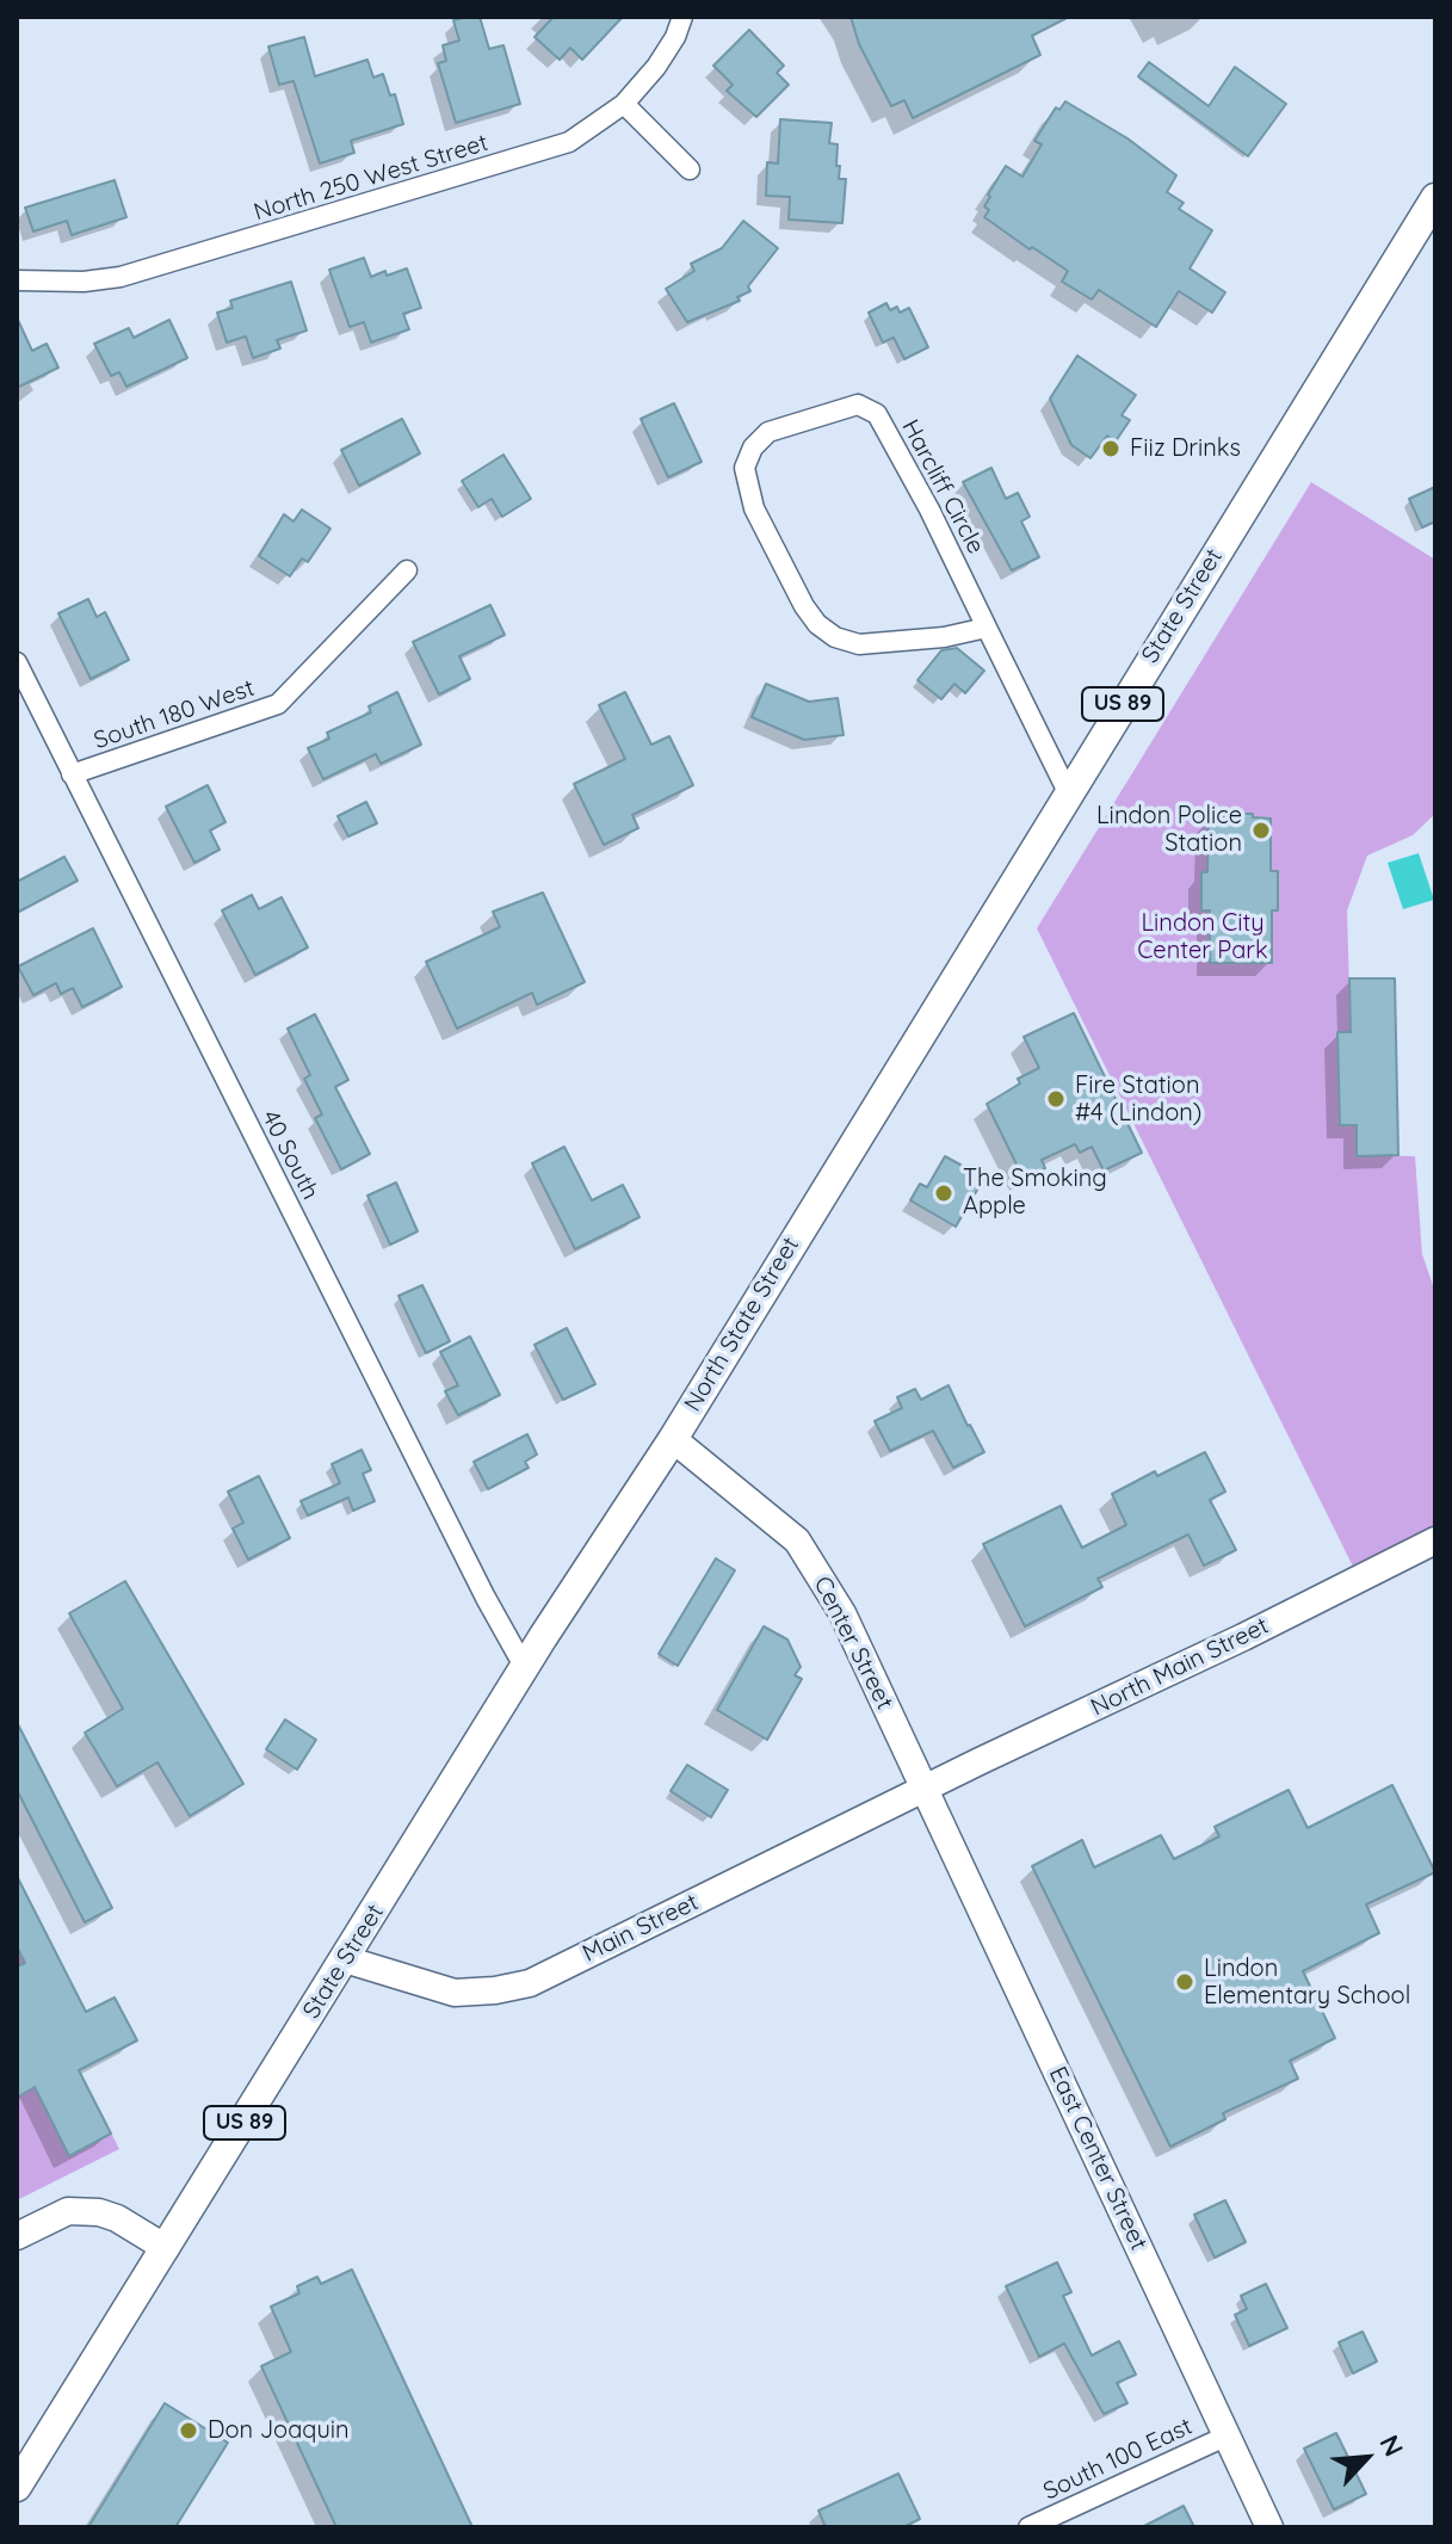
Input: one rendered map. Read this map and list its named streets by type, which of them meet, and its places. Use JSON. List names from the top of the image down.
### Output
{
  "streets": {
    "main road": ["State Street", "US 89", "North State Street"],
    "street": [
      "North 250 West Street",
      "Harcliff Circle",
      "South 180 West",
      "40 South",
      "Center Street",
      "North Main Street",
      "Main Street",
      "East Center Street",
      "South 100 East"
    ]
  },
  "crossings": [
    ["Harcliff Circle", "State Street"],
    ["State Street", "40 South"],
    ["State Street", "North State Street"],
    ["State Street", "Center Street"],
    ["State Street", "Main Street"],
    ["South 180 West", "40 South"],
    ["North State Street", "Center Street"],
    ["Center Street", "North Main Street"],
    ["Center Street", "Main Street"],
    ["Center Street", "East Center Street"],
    ["North Main Street", "Main Street"],
    ["North Main Street", "East Center Street"],
    ["Main Street", "East Center Street"],
    ["East Center Street", "South 100 East"]
  ],
  "parks": ["Lindon City Center Park"],
  "places": [
    "Fiiz Drinks",
    "Lindon Police Station",
    "Fire Station #4 (Lindon)",
    "The Smoking Apple",
    "Lindon Elementary School",
    "Don Joaquin"
  ],
  "north": "top right"
}
